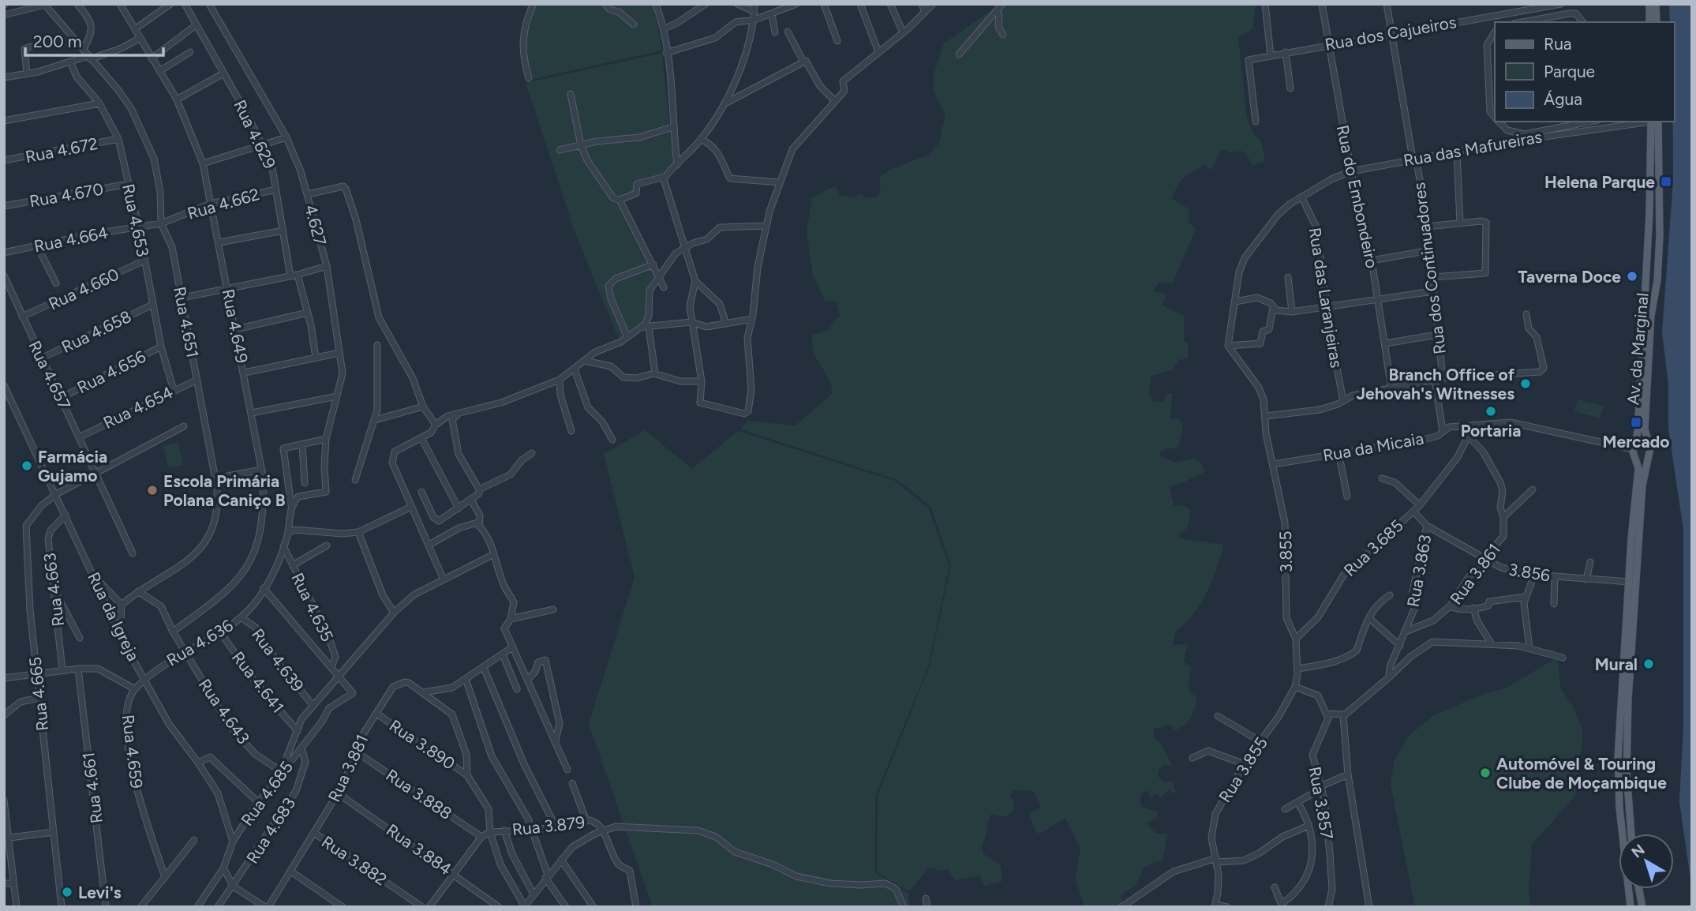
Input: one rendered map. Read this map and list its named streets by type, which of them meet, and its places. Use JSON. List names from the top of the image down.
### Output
{
  "streets": {
    "main road": ["Av. da Marginal"],
    "street": [
      "Rua dos Cajueiros",
      "Rua 4.629",
      "Rua das Mafureiras",
      "Rua 4.672",
      "Rua 4.670",
      "Rua do Embondeiro",
      "Rua 4.662",
      "Rua 4.653",
      "4.627",
      "Rua 4.664",
      "Rua dos Continuadores",
      "Rua 4.660",
      "Rua das Laranjeiras",
      "Rua 4.651",
      "Rua 4.649",
      "Rua 4.658",
      "Rua 4.656",
      "Rua 4.657",
      "Rua 4.654",
      "Rua da Micaia",
      "Rua 3.685",
      "3.855",
      "Rua 3.863",
      "3.856",
      "Rua 3.861",
      "Rua 4.663",
      "Rua 4.635",
      "Rua da Igreja",
      "Rua 4.636",
      "Rua 4.639",
      "Rua 4.641",
      "Rua 4.665",
      "Rua 4.643",
      "Rua 3.890",
      "Rua 4.659",
      "Rua 3.881",
      "Rua 3.855",
      "Rua 4.661",
      "Rua 4.685",
      "Rua 3.888",
      "Rua 3.857",
      "Rua 3.879",
      "Rua 4.683",
      "Rua 3.884",
      "Rua 3.882"
    ]
  },
  "crossings": [
    ["Rua dos Cajueiros", "Rua do Embondeiro"],
    ["Rua dos Cajueiros", "Rua dos Continuadores"],
    ["Rua 4.629", "Rua 4.662"],
    ["Rua das Mafureiras", "Rua do Embondeiro"],
    ["Rua das Mafureiras", "Rua dos Continuadores"],
    ["Rua das Mafureiras", "Rua das Laranjeiras"],
    ["Rua das Mafureiras", "3.855"],
    ["Rua 4.672", "Rua 4.653"],
    ["Rua 4.670", "Rua 4.653"],
    ["Rua 4.662", "Rua 4.653"],
    ["Rua 4.662", "Rua 4.664"],
    ["Rua 4.662", "Rua 4.651"],
    ["Rua 4.662", "Rua 4.649"],
    ["Rua 4.653", "Rua 4.664"],
    ["Rua 4.653", "Rua 4.660"],
    ["Rua 4.653", "Rua 4.658"],
    ["Rua 4.653", "Rua 4.656"],
    ["Rua 4.653", "Rua 4.654"],
    ["4.627", "Rua 4.636"],
    ["Rua 4.660", "Rua 4.657"],
    ["Rua 4.651", "Rua 4.654"],
    ["Rua 4.651", "Rua 4.643"],
    ["Rua 4.649", "Rua 4.643"],
    ["Rua 4.658", "Rua 4.657"],
    ["Av. da Marginal", "Rua da Micaia"],
    ["Rua 4.656", "Rua 4.657"],
    ["Rua 4.657", "Rua 4.654"],
    ["Rua 4.657", "Rua 4.665"],
    ["Rua da Micaia", "Rua 3.685"],
    ["Rua da Micaia", "3.855"],
    ["Rua 3.685", "3.855"],
    ["Rua 3.685", "3.856"],
    ["Rua 3.685", "Rua 3.861"],
    ["Rua 3.685", "Rua 3.855"],
    ["3.855", "Rua 3.855"],
    ["Rua 3.863", "3.856"],
    ["Rua 3.863", "Rua 3.861"],
    ["3.856", "Rua 3.861"],
    ["Rua 4.663", "Rua da Igreja"],
    ["Rua 4.663", "Rua 4.659"],
    ["Rua 4.635", "Rua 4.636"],
    ["Rua da Igreja", "Rua 4.636"],
    ["Rua da Igreja", "Rua 4.665"],
    ["Rua da Igreja", "Rua 4.685"],
    ["Rua 4.636", "Rua 4.639"],
    ["Rua 4.636", "Rua 4.641"],
    ["Rua 4.636", "Rua 4.643"],
    ["Rua 4.636", "Rua 4.659"],
    ["Rua 4.665", "Rua 4.659"],
    ["Rua 4.643", "Rua 4.685"],
    ["Rua 3.890", "Rua 3.881"],
    ["Rua 3.890", "Rua 3.879"],
    ["Rua 4.659", "Rua 4.661"],
    ["Rua 3.881", "Rua 3.888"],
    ["Rua 3.881", "Rua 3.879"],
    ["Rua 3.881", "Rua 3.884"],
    ["Rua 3.881", "Rua 3.882"],
    ["Rua 4.685", "Rua 4.683"],
    ["Rua 3.888", "Rua 3.879"],
    ["Rua 3.879", "Rua 3.884"]
  ],
  "places": {
    "transit": ["Helena Parque", "Mercado"],
    "other": [
      "Taverna Doce",
      "Branch Office of Jehovah's Witnesses",
      "Portaria",
      "Farmácia Gujamo",
      "Escola Primária Polana Caniço B",
      "Mural",
      "Automóvel & Touring Clube de Moçambique",
      "Levi's"
    ]
  },
  "legend": ["Rua", "Parque", "Água"],
  "scale_bar": "200 m",
  "north": "top left"
}
